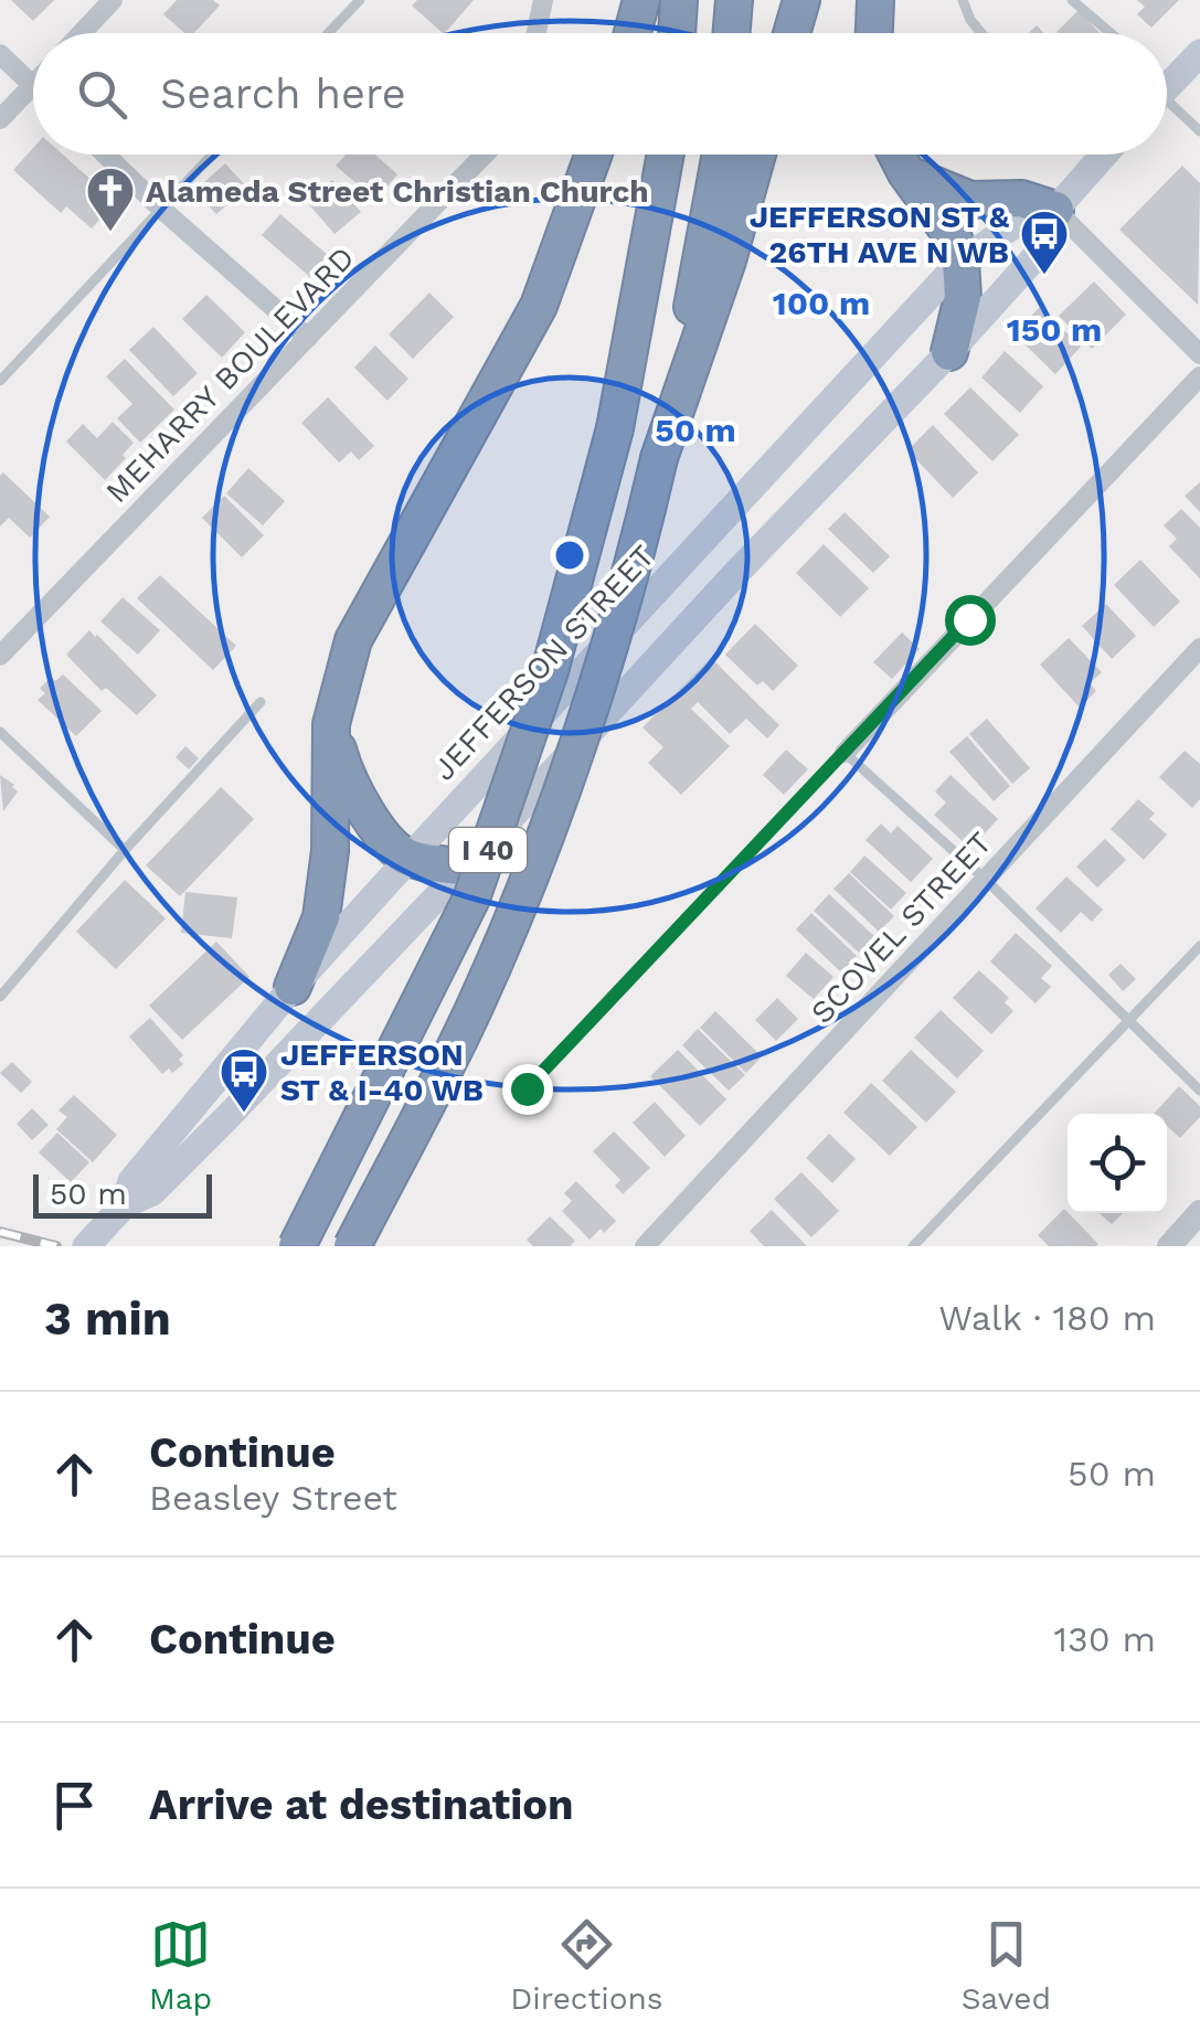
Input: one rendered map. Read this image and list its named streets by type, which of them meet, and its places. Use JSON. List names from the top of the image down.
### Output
{
  "streets": {
    "highway": ["I 40"],
    "main road": ["JEFFERSON STREET"],
    "street": ["MEHARRY BOULEVARD", "SCOVEL STREET"]
  },
  "places": {
    "church": ["Alameda Street Christian Church"],
    "bus stop": ["JEFFERSON ST & 26TH AVE N WB", "JEFFERSON ST & I-40 WB"]
  },
  "scale_bar": "50 m",
  "page": {
    "search": "Search here",
    "scale": "50 m",
    "heading": ["3 min", "Walk · 180 m"],
    "list": [
      ["Continue", "Beasley Street", "50 m"],
      ["Continue", "130 m"],
      "Arrive at destination"
    ],
    "nav": ["Map", "Directions", "Saved"]
  },
  "rings": ["100 m", "150 m", "50 m"]
}
